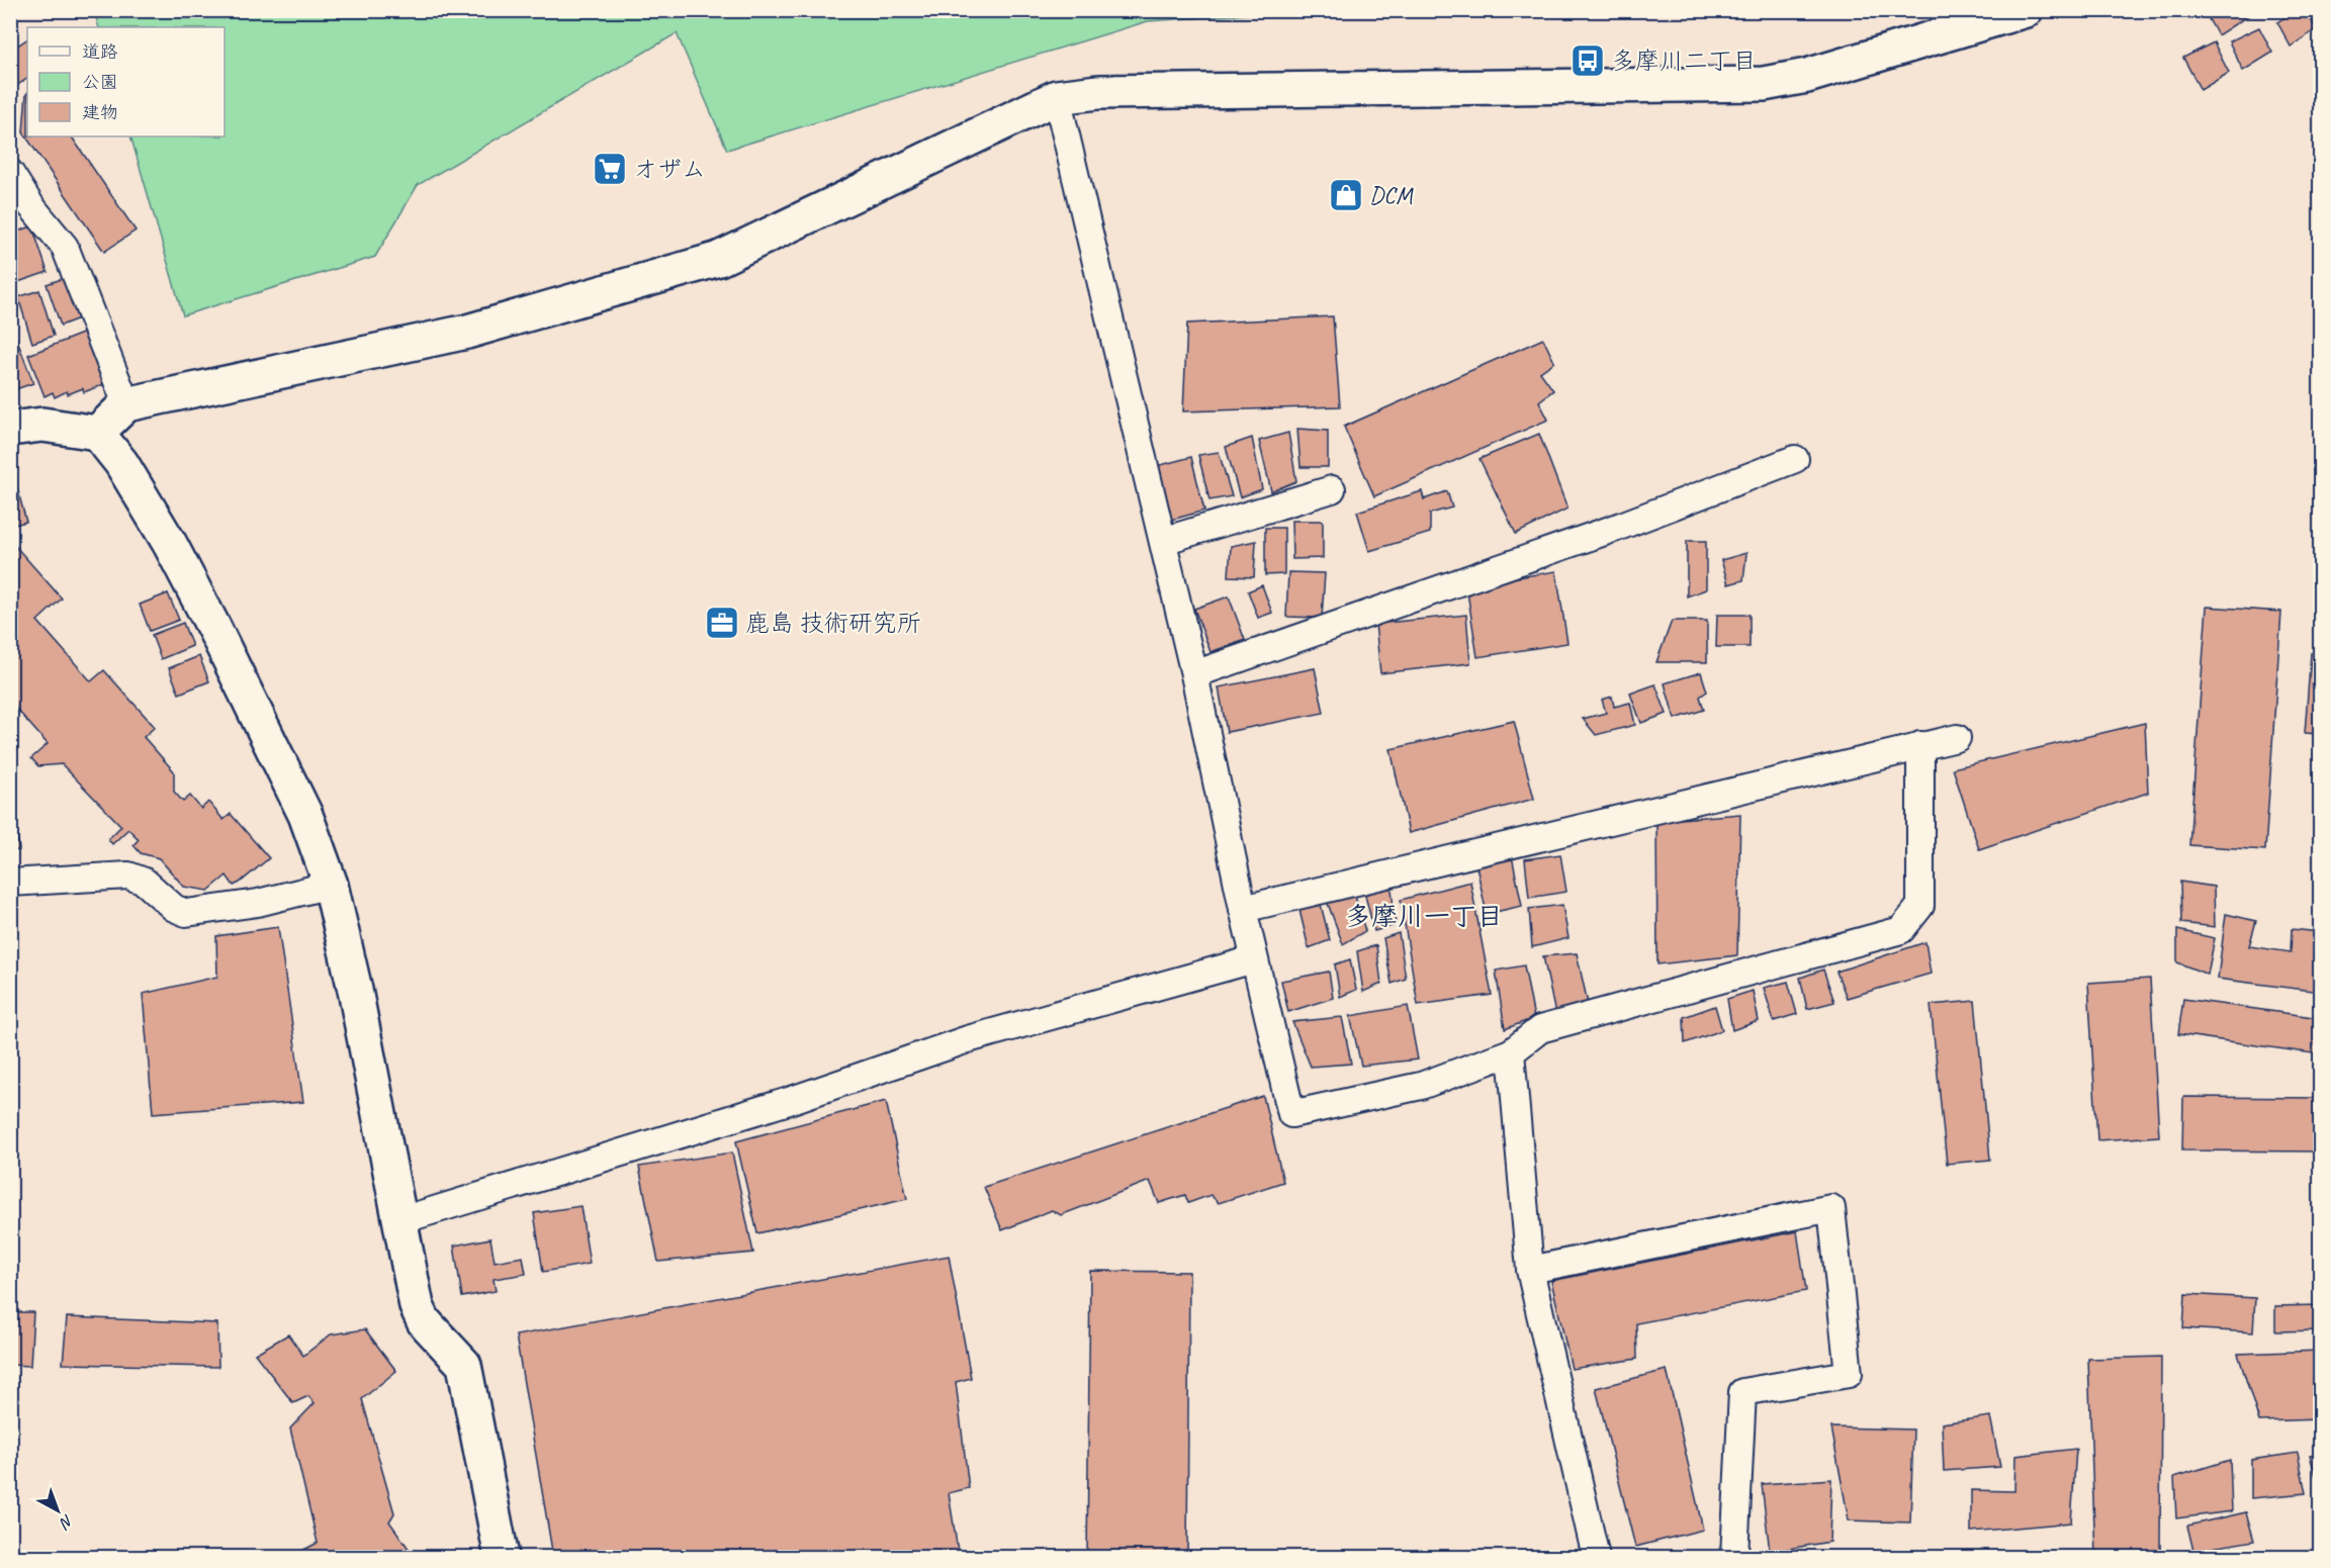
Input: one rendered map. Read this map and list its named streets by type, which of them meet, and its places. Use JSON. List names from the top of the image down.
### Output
{
  "districts": ["多摩川一丁目"],
  "places": {
    "bus stop": ["多摩川二丁目"],
    "supermarket": ["オザム"],
    "shop": ["DCM"],
    "office": ["鹿島 技術研究所"]
  },
  "legend": ["道路", "公園", "建物"],
  "north": "bottom right"
}
